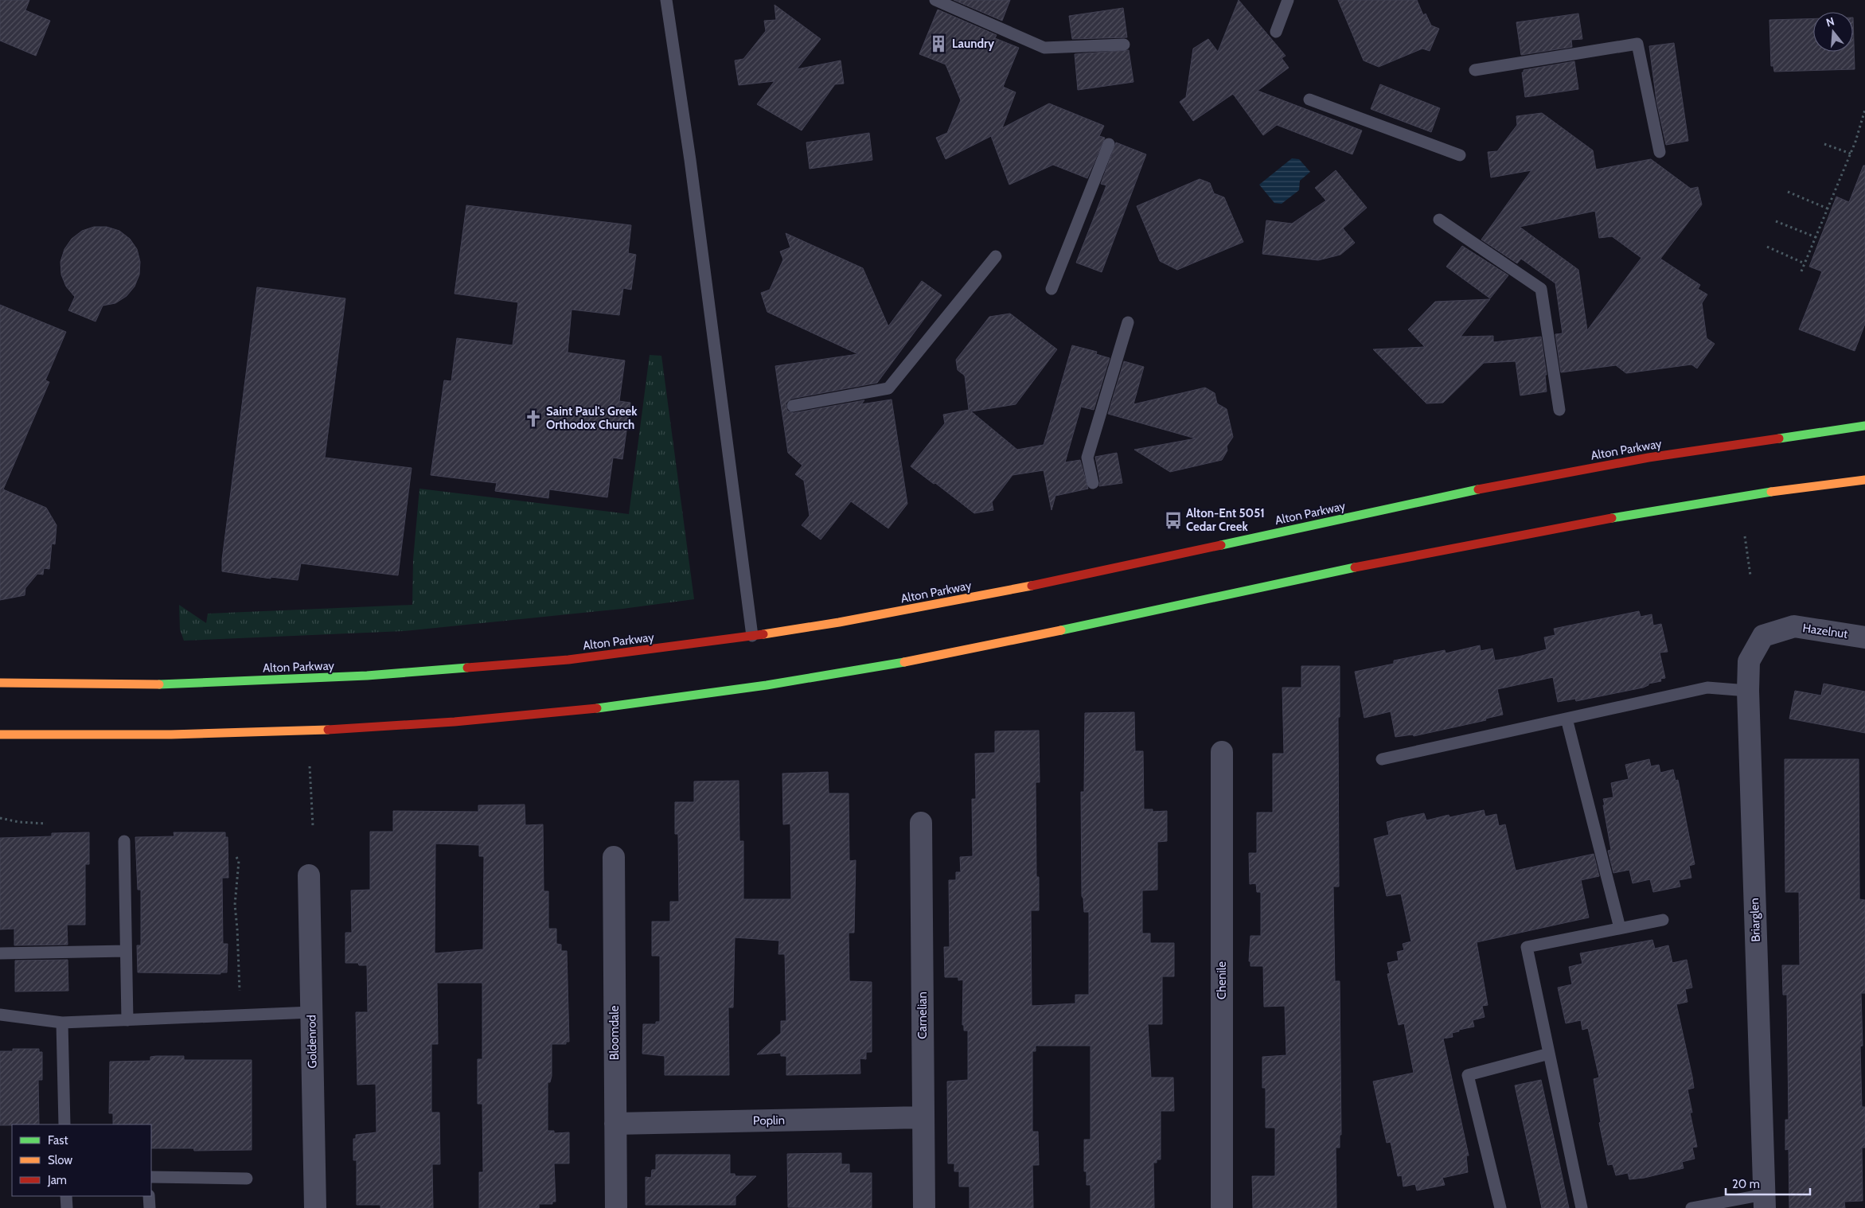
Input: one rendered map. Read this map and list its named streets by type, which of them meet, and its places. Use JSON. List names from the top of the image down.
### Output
{
  "streets": {
    "main road": ["Alton Parkway"],
    "street": [
      "Hazelnut",
      "Briarglen",
      "Chenile",
      "Carnelian",
      "Bloomdale",
      "Goldenrod",
      "Poplin"
    ]
  },
  "crossings": [
    ["Hazelnut", "Briarglen"],
    ["Carnelian", "Poplin"],
    ["Bloomdale", "Poplin"]
  ],
  "places": {
    "building": ["Laundry"],
    "church": ["Saint Paul's Greek Orthodox Church"],
    "bus stop": ["Alton-Ent 5051 Cedar Creek"]
  },
  "legend": ["Fast", "Slow", "Jam"],
  "scale_bar": "20 m",
  "north": "top"
}
